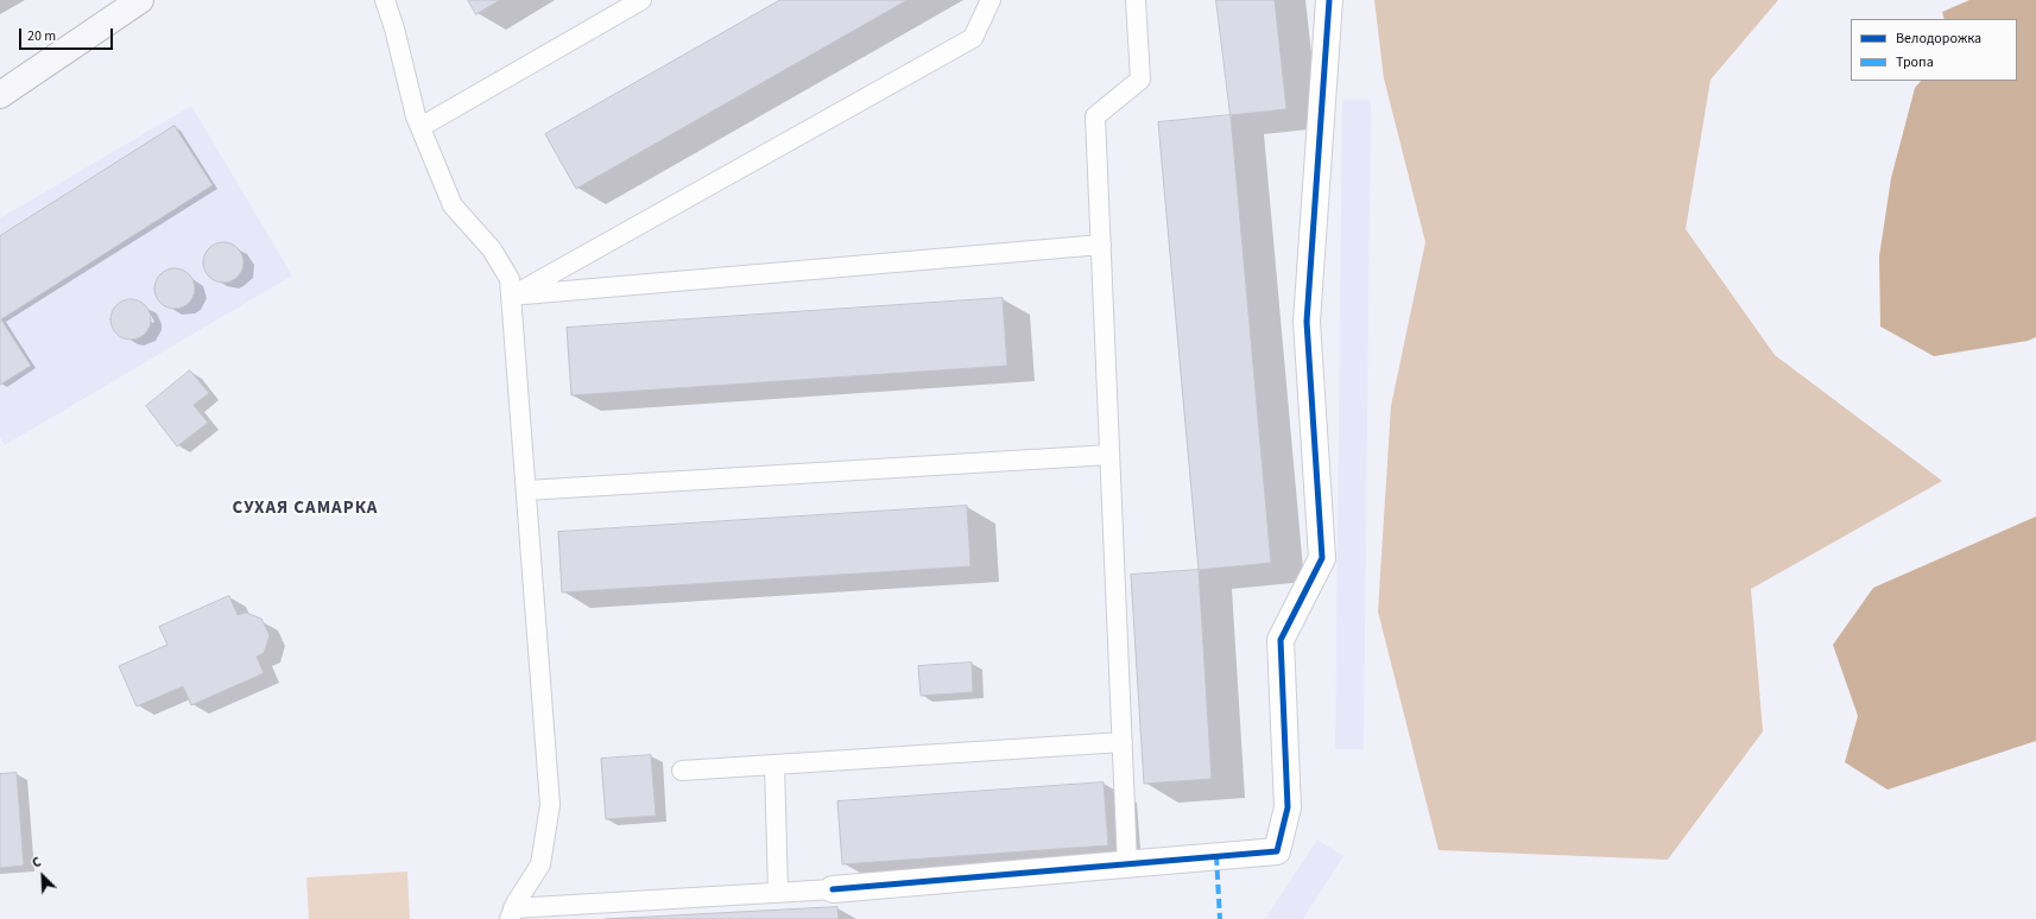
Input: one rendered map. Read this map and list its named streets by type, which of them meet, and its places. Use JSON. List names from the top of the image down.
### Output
{
  "districts": ["СУХАЯ САМАРКА"],
  "legend": ["Велодорожка", "Тропа"],
  "scale_bar": "20 m",
  "north": "top left"
}
